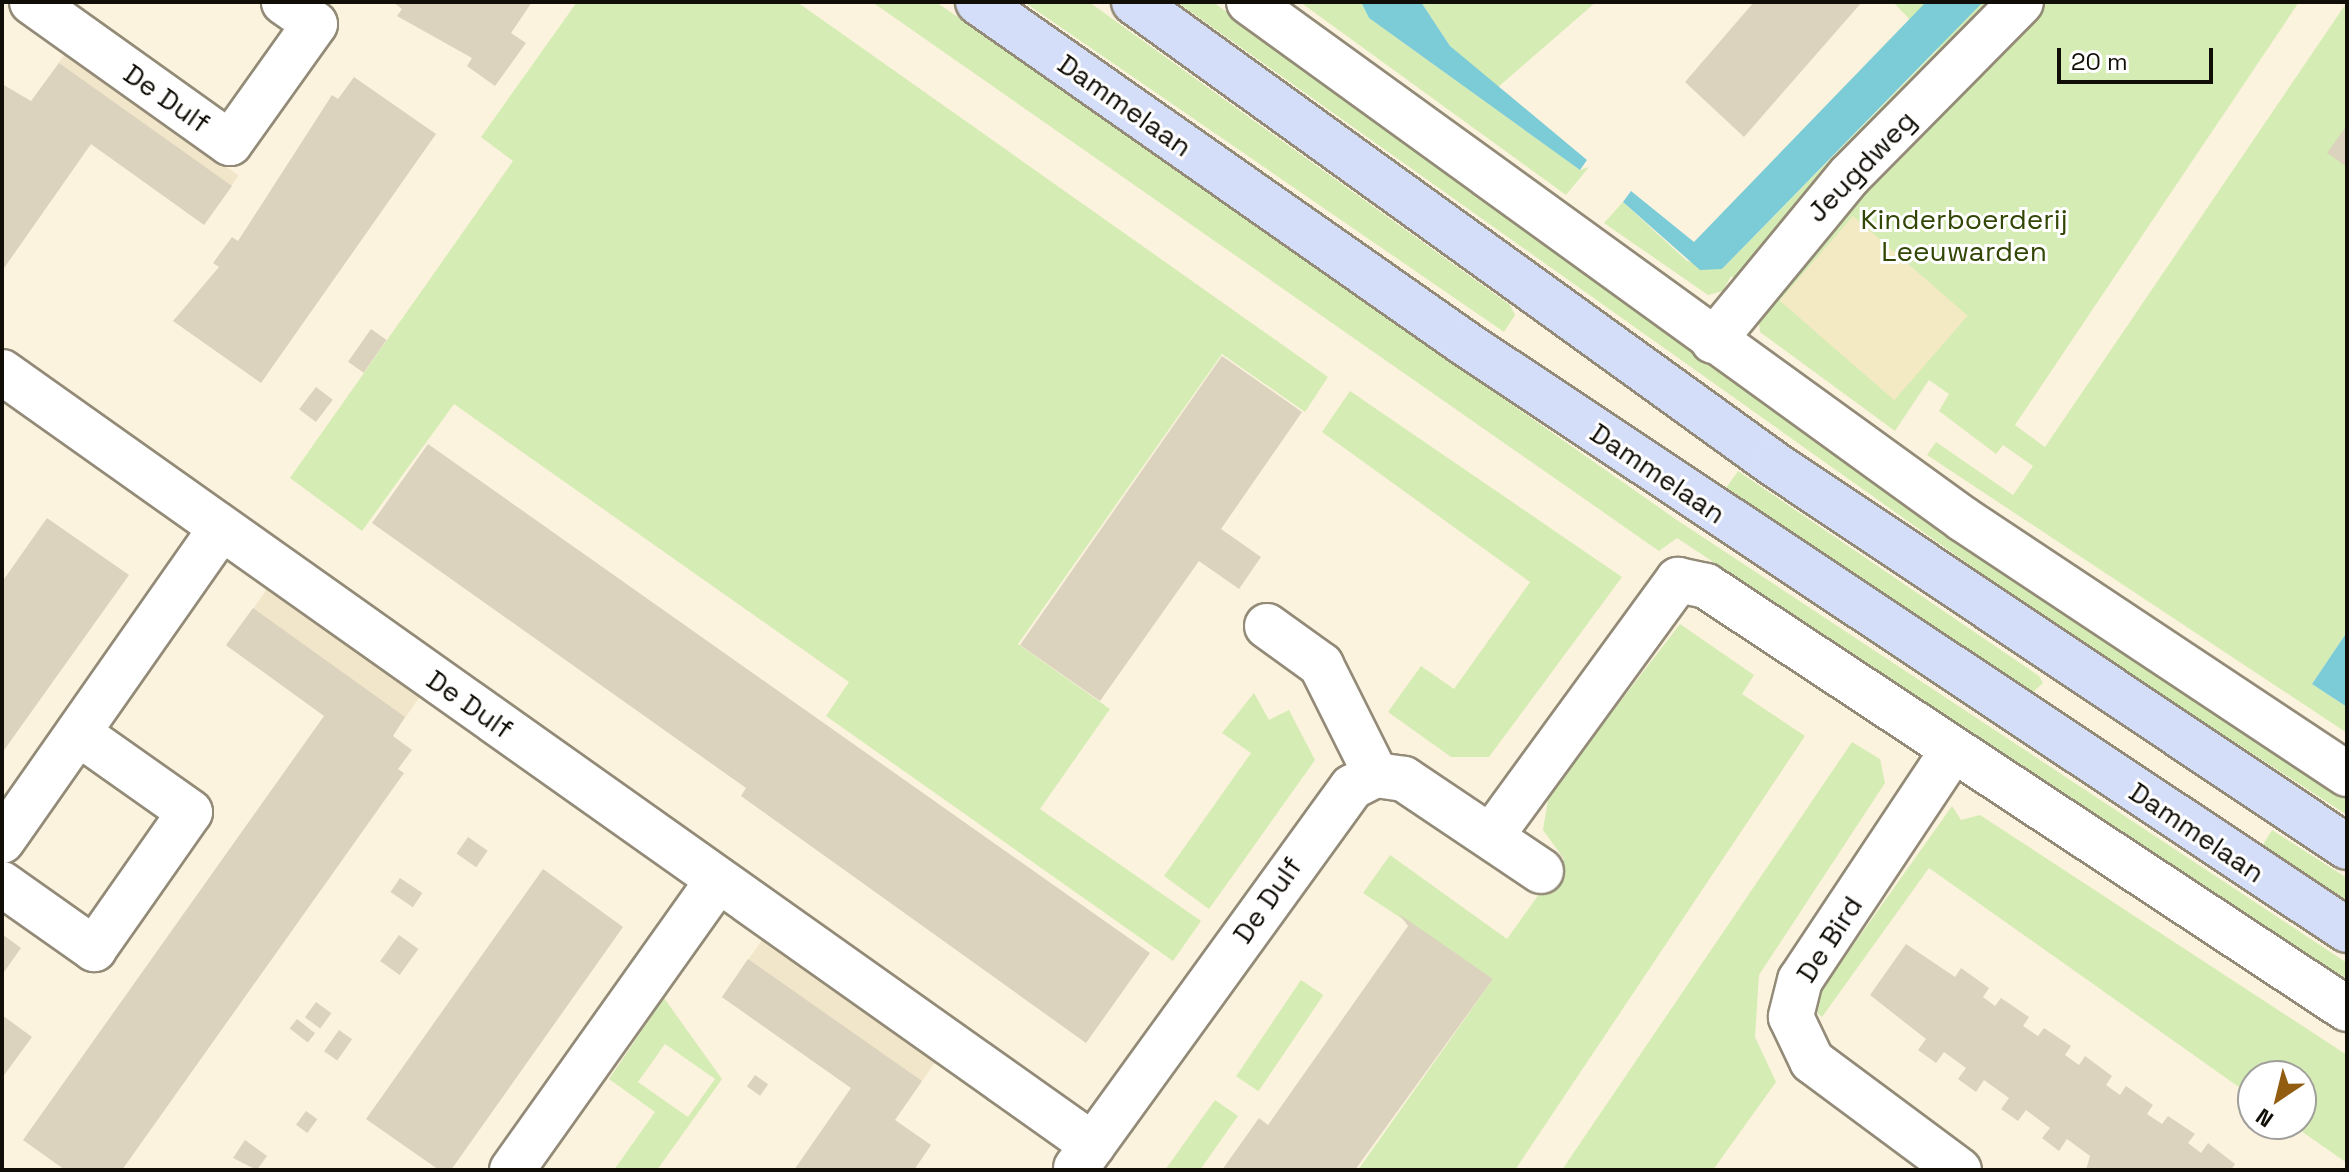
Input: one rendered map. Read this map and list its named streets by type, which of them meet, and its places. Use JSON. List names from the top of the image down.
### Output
{
  "streets": {
    "main road": ["Dammelaan"],
    "street": ["De Dulf", "Jeugdweg", "De Bird"]
  },
  "parks": ["Kinderboerderij Leeuwarden"],
  "scale_bar": "20 m",
  "north": "bottom left"
}
